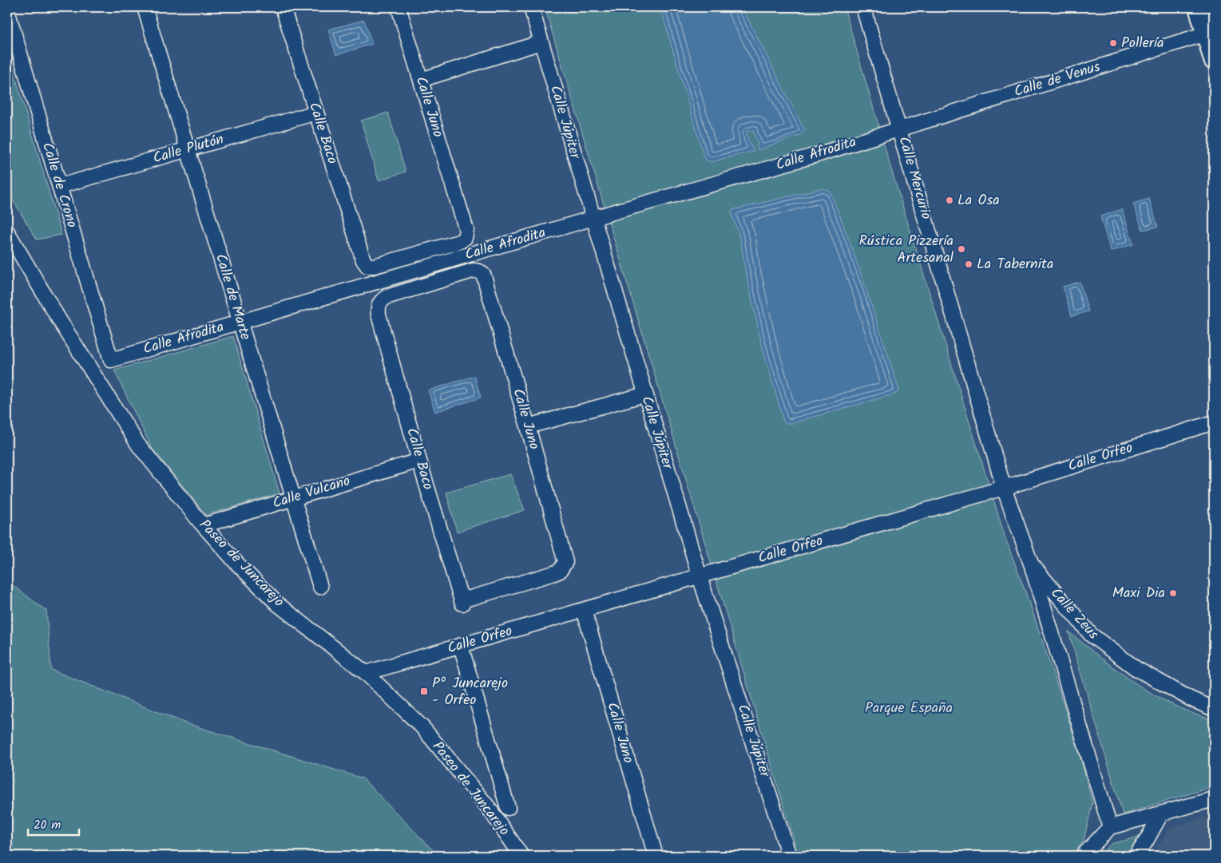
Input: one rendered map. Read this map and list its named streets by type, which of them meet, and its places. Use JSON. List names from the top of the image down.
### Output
{
  "streets": {
    "street": [
      "Calle de Venus",
      "Calle Juno",
      "Calle Júpiter",
      "Calle Baco",
      "Calle Plutón",
      "Calle Afrodita",
      "Calle Mercurio",
      "Calle de Crono",
      "Calle de Marte",
      "Calle Orfeo",
      "Calle Vulcano",
      "Paseo de Juncarejo",
      "Calle Zeus"
    ]
  },
  "crossings": [
    ["Calle de Venus", "Calle Afrodita"],
    ["Calle de Venus", "Calle Mercurio"],
    ["Calle Juno", "Calle Baco"],
    ["Calle Juno", "Calle Afrodita"],
    ["Calle Juno", "Calle Orfeo"],
    ["Calle Júpiter", "Calle Afrodita"],
    ["Calle Júpiter", "Calle Orfeo"],
    ["Calle Baco", "Calle Plutón"],
    ["Calle Baco", "Calle Afrodita"],
    ["Calle Baco", "Calle Vulcano"],
    ["Calle Plutón", "Calle de Crono"],
    ["Calle Plutón", "Calle de Marte"],
    ["Calle Afrodita", "Calle Mercurio"],
    ["Calle Afrodita", "Calle de Crono"],
    ["Calle Afrodita", "Calle de Marte"],
    ["Calle Mercurio", "Calle Orfeo"],
    ["Calle Mercurio", "Calle Zeus"],
    ["Calle de Marte", "Calle Vulcano"],
    ["Calle Orfeo", "Paseo de Juncarejo"],
    ["Calle Orfeo", "Calle Zeus"],
    ["Calle Vulcano", "Paseo de Juncarejo"]
  ],
  "parks": ["Parque España"],
  "places": {
    "other": [
      "Pollería",
      "La Osa",
      "Rústica Pizzería Artesanal",
      "La Tabernita",
      "Maxi Dia"
    ],
    "transit": ["Pº Juncarejo - Orfeo"]
  },
  "scale_bar": "20 m"
}
